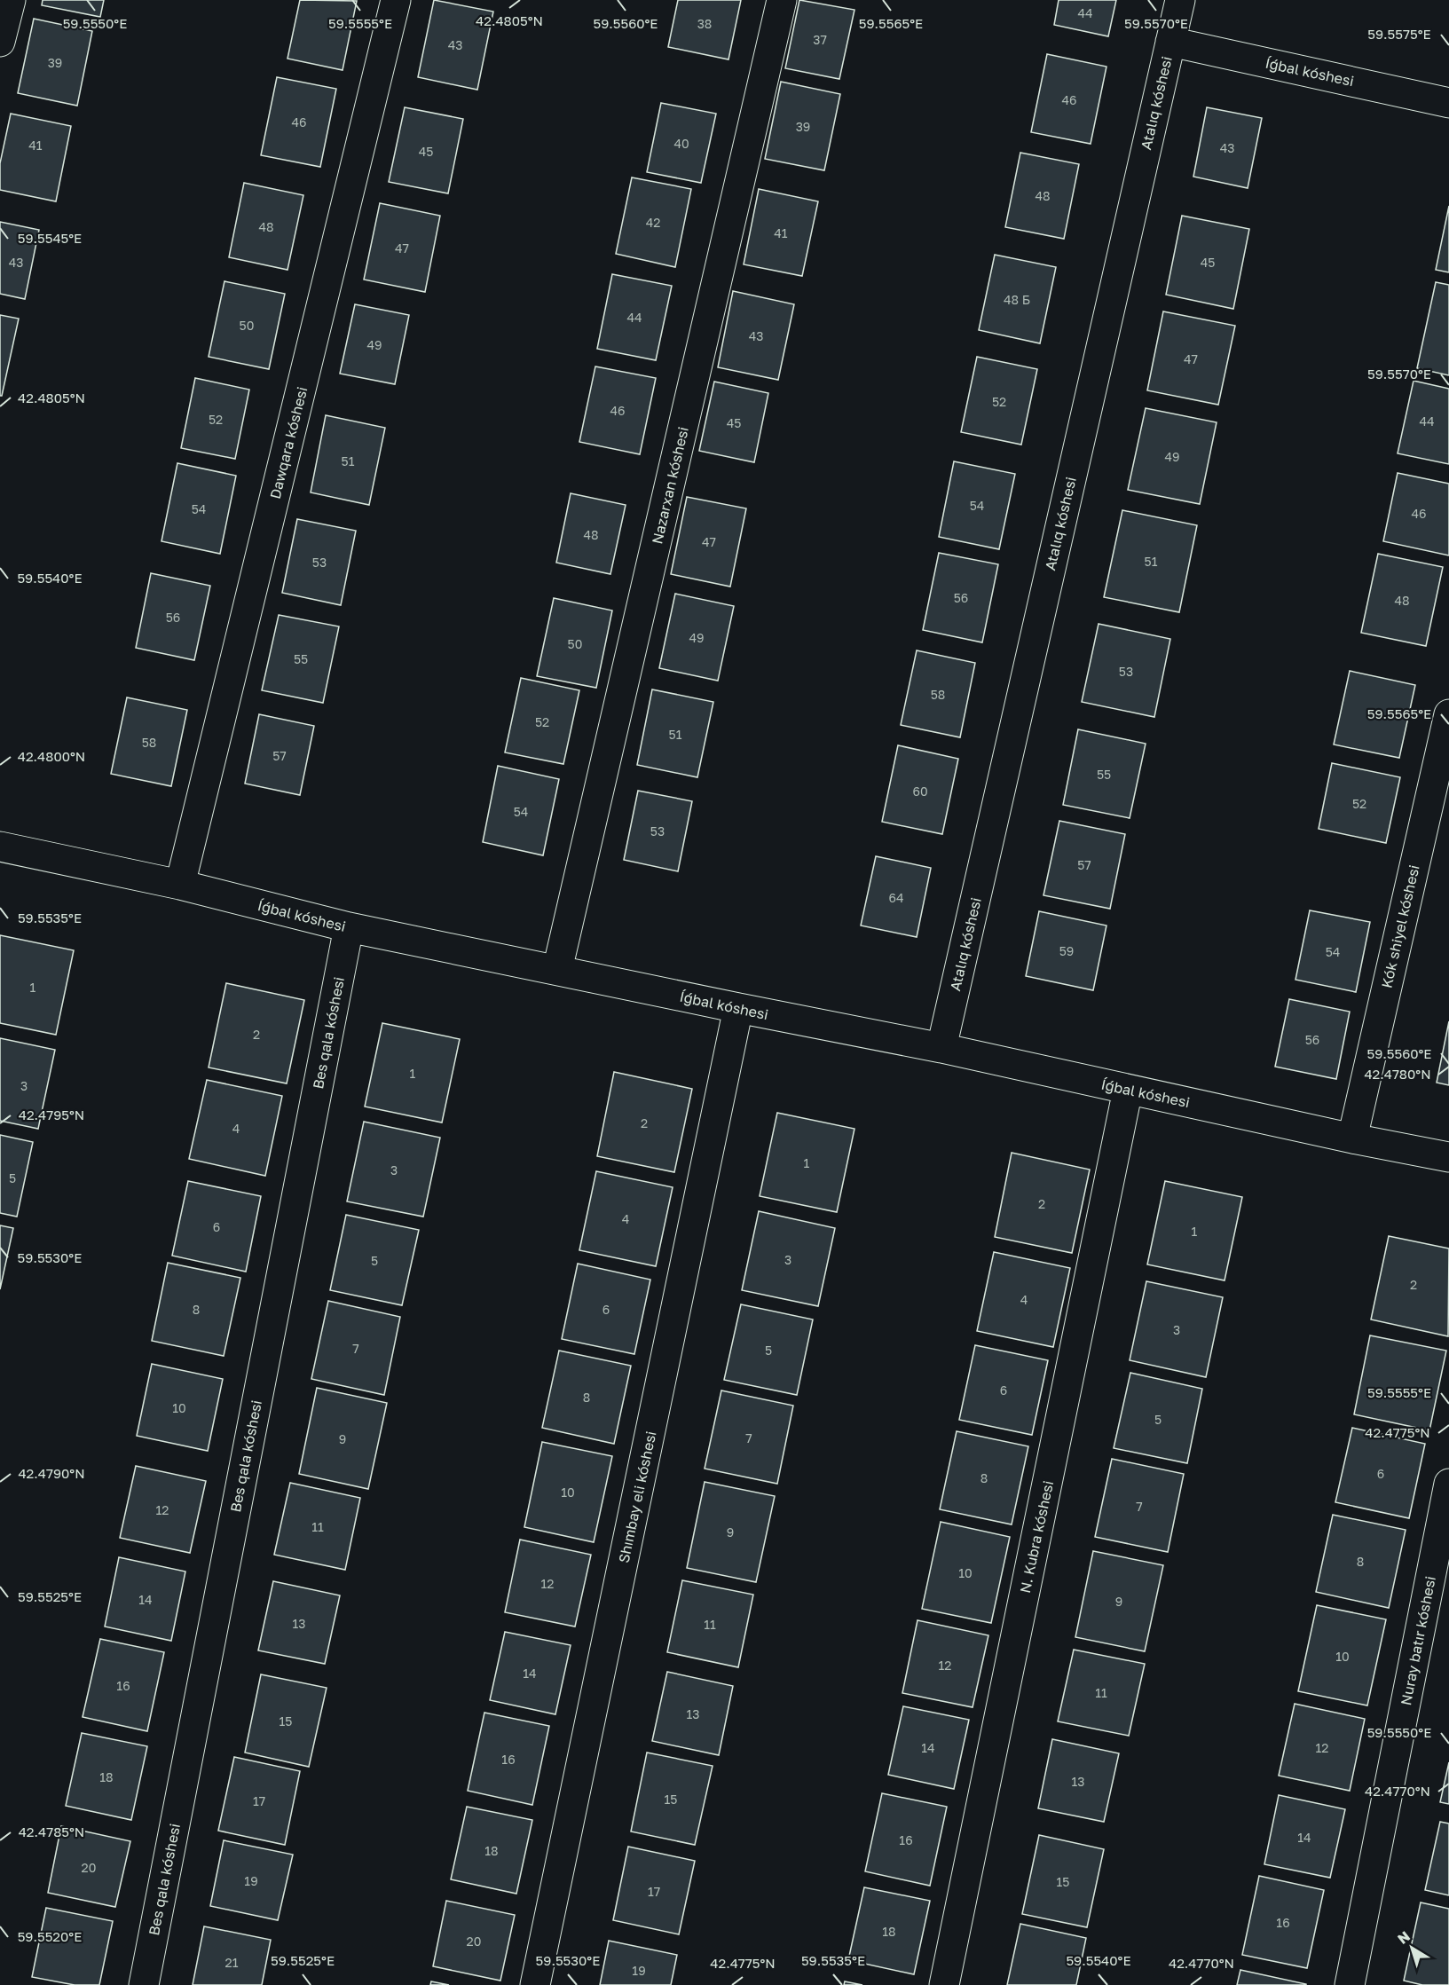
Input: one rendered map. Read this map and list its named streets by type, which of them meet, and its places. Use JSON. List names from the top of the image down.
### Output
{
  "streets": {
    "street": [
      "Íǵbal kóshesi",
      "Atalıq kóshesi",
      "Dawqara kóshesi",
      "Nazarxan kóshesi",
      "Kók shiyel kóshesi",
      "Bes qala kóshesi",
      "Shımbay eli kóshesi",
      "N. Kubra kóshesi",
      "Nuray batır kóshesi"
    ]
  },
  "crossings": [
    ["Íǵbal kóshesi", "Atalıq kóshesi"],
    ["Íǵbal kóshesi", "Dawqara kóshesi"],
    ["Íǵbal kóshesi", "Nazarxan kóshesi"],
    ["Íǵbal kóshesi", "Kók shiyel kóshesi"],
    ["Íǵbal kóshesi", "Bes qala kóshesi"],
    ["Íǵbal kóshesi", "Shımbay eli kóshesi"],
    ["Íǵbal kóshesi", "N. Kubra kóshesi"]
  ],
  "house_numbers": [
    "44",
    "38",
    "37",
    "43",
    "39",
    "46",
    "46",
    "39",
    "40",
    "41",
    "43",
    "45",
    "48",
    "42",
    "48",
    "41",
    "47",
    "43",
    "45",
    "48 Б",
    "44",
    "50",
    "43",
    "49",
    "47",
    "52",
    "46",
    "52",
    "44",
    "45",
    "49",
    "51",
    "54",
    "54",
    "46",
    "48",
    "47",
    "51",
    "53",
    "56",
    "48",
    "56",
    "49",
    "50",
    "55",
    "53",
    "58",
    "52",
    "51",
    "58",
    "57",
    "55",
    "60",
    "52",
    "54",
    "53",
    "57",
    "64",
    "59",
    "54",
    "1",
    "2",
    "56",
    "1",
    "3",
    "2",
    "4",
    "1",
    "3",
    "5",
    "2",
    "4",
    "6",
    "1",
    "3",
    "5",
    "2",
    "4",
    "8",
    "6",
    "3",
    "7",
    "5",
    "6",
    "8",
    "10",
    "5",
    "7",
    "9",
    "6",
    "8",
    "10",
    "7",
    "12",
    "11",
    "9",
    "8",
    "10",
    "12",
    "14",
    "9",
    "13",
    "11",
    "10",
    "12",
    "14",
    "16",
    "11",
    "13",
    "15",
    "14",
    "12",
    "16",
    "18",
    "13",
    "15",
    "17",
    "14",
    "16",
    "18",
    "20",
    "19",
    "15",
    "17",
    "16",
    "18",
    "20",
    "21",
    "19"
  ],
  "north": "top left",
  "coordinates": [
    "42.4805°N",
    "59.5550°E",
    "59.5555°E",
    "59.5560°E",
    "59.5565°E",
    "59.5570°E",
    "59.5575°E",
    "59.5545°E",
    "59.5540°E",
    "42.4800°N",
    "59.5535°E",
    "42.4780°N",
    "42.4795°N",
    "59.5530°E",
    "42.4775°N",
    "42.4790°N",
    "59.5525°E",
    "42.4770°N",
    "42.4785°N",
    "59.5520°E"
  ]
}
